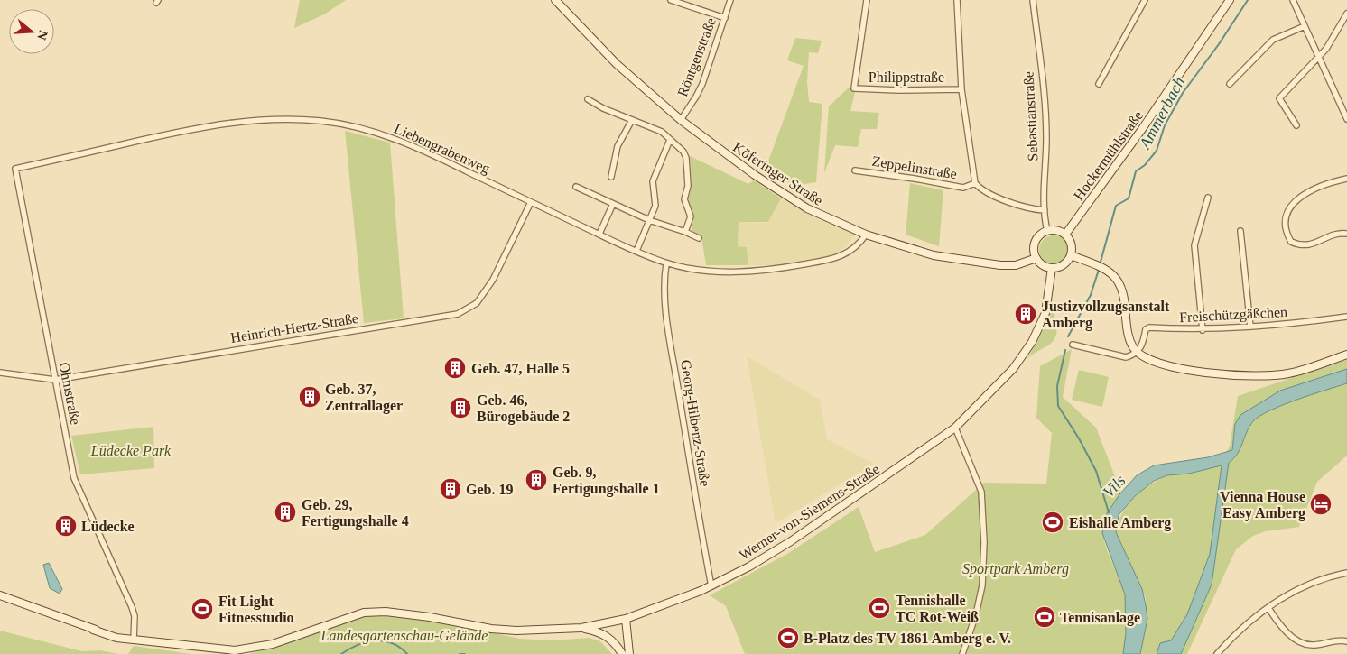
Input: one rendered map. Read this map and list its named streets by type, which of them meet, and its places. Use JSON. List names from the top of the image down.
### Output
{
  "streets": {
    "street": [
      "Röntgenstraße",
      "Philippstraße",
      "Sebastianstraße",
      "Liebengrabenweg",
      "Hockermühlstraße",
      "Zeppelinstraße",
      "Köferinger Straße",
      "Freischützgäßchen",
      "Heinrich-Hertz-Straße",
      "Ohmstraße",
      "Georg-Hilbenz-Straße",
      "Werner-von-Siemens-Straße"
    ]
  },
  "crossings": [
    ["Röntgenstraße", "Köferinger Straße"],
    ["Sebastianstraße", "Hockermühlstraße"],
    ["Sebastianstraße", "Zeppelinstraße"],
    ["Sebastianstraße", "Köferinger Straße"],
    ["Sebastianstraße", "Werner-von-Siemens-Straße"],
    ["Liebengrabenweg", "Köferinger Straße"],
    ["Liebengrabenweg", "Heinrich-Hertz-Straße"],
    ["Liebengrabenweg", "Ohmstraße"],
    ["Liebengrabenweg", "Georg-Hilbenz-Straße"],
    ["Hockermühlstraße", "Köferinger Straße"],
    ["Hockermühlstraße", "Werner-von-Siemens-Straße"],
    ["Köferinger Straße", "Werner-von-Siemens-Straße"],
    ["Heinrich-Hertz-Straße", "Ohmstraße"],
    ["Ohmstraße", "Werner-von-Siemens-Straße"],
    ["Georg-Hilbenz-Straße", "Werner-von-Siemens-Straße"]
  ],
  "water": ["Ammerbach", "Vils"],
  "parks": ["Lüdecke Park", "Sportpark Amberg", "Landesgartenschau-Gelände"],
  "places": {
    "building": [
      "Justizvollzugsanstalt Amberg",
      "Geb. 47, Halle 5",
      "Geb. 37, Zentrallager",
      "Geb. 46, Bürogebäude 2",
      "Geb. 9, Fertigungshalle 1",
      "Geb. 19",
      "Geb. 29, Fertigungshalle 4",
      "Lüdecke"
    ],
    "hotel": ["Vienna House Easy Amberg"],
    "sports": [
      "Eishalle Amberg",
      "Tennishalle TC Rot-Weiß",
      "Fit Light Fitnesstudio",
      "Tennisanlage",
      "B-Platz des TV 1861 Amberg e. V."
    ]
  },
  "north": "right"
}
